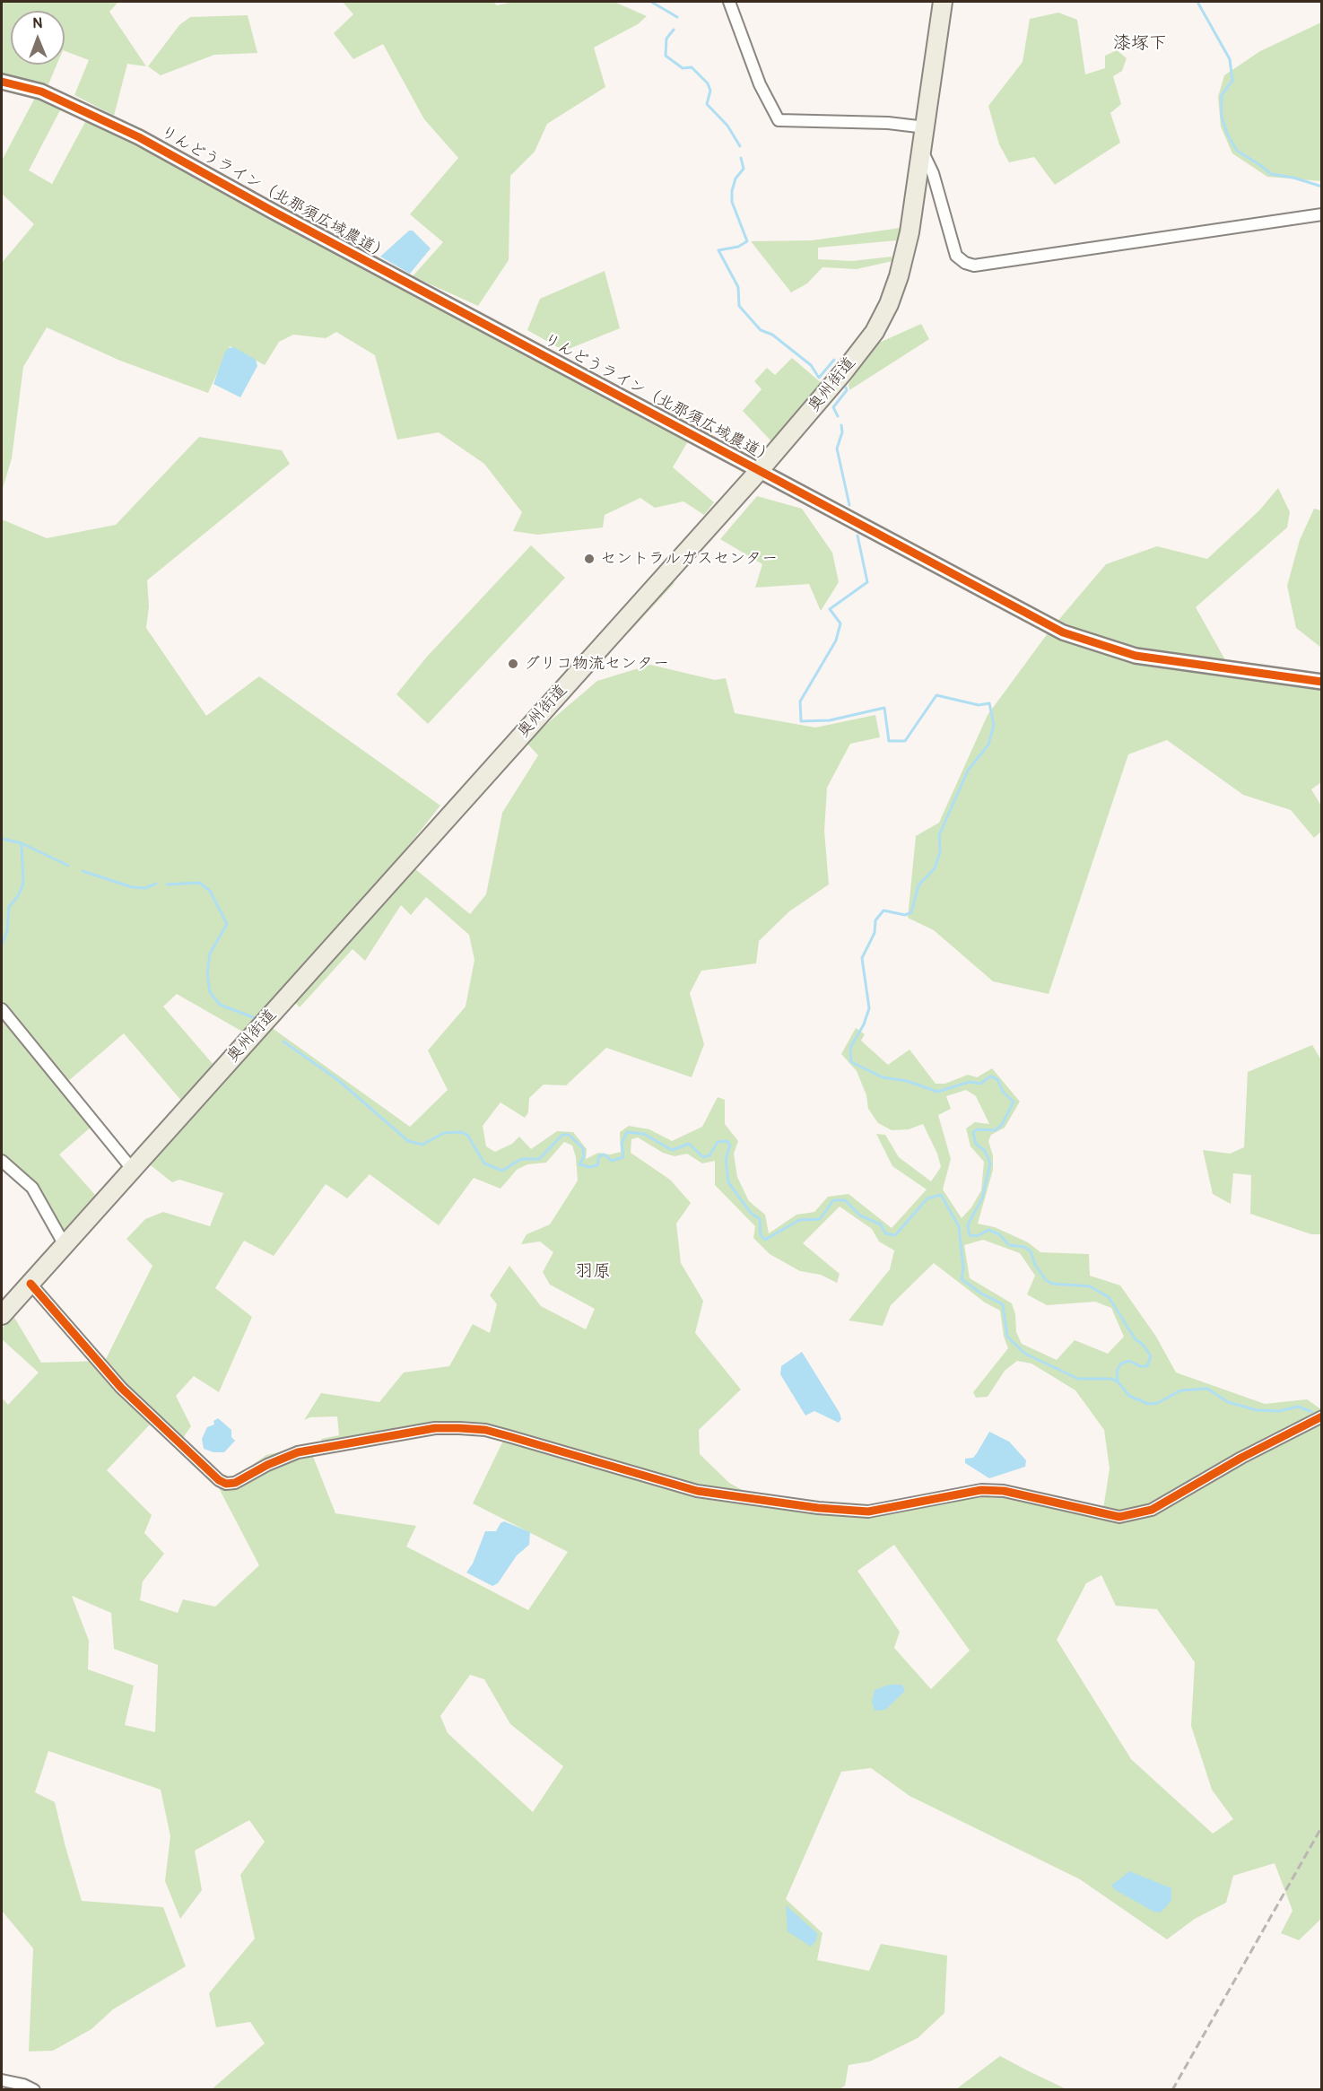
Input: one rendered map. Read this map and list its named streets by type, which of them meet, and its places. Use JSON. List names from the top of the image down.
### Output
{
  "streets": {
    "highway": ["奥州街道"],
    "street": ["りんどうライン（北那須広域農道）"]
  },
  "crossings": [
    ["りんどうライン（北那須広域農道）", "奥州街道"]
  ],
  "districts": ["漆塚下", "羽原"],
  "places": ["セントラルガスセンター", "グリコ物流センター"],
  "north": "top"
}
